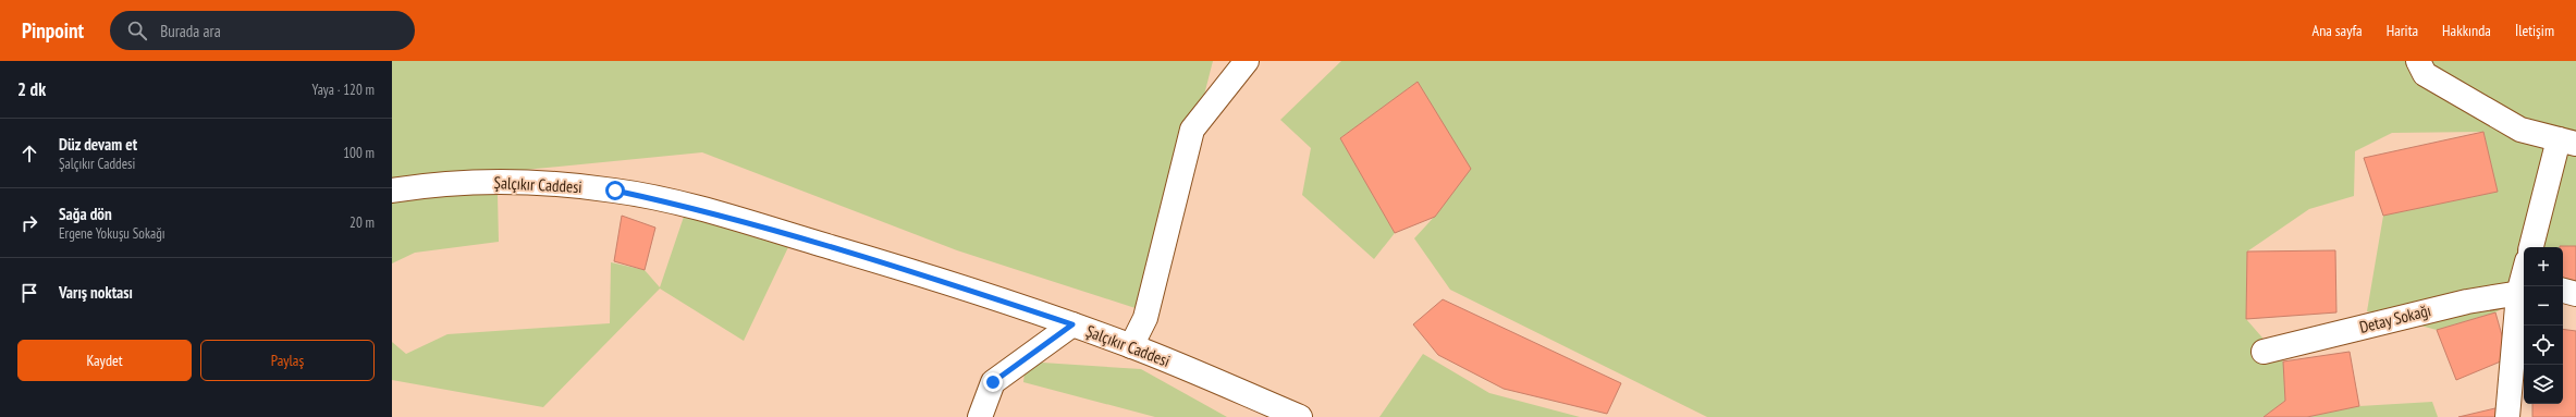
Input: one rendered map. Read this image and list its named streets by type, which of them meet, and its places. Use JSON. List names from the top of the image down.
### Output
{
  "streets": {
    "street": ["Şalçıkır Caddesi", "Detay Sokağı"]
  },
  "page": {
    "header": "Pinpoint",
    "search": "Burada ara",
    "nav": [
      "Ana sayfa",
      "Harita",
      "Hakkında",
      "İletişim"
    ],
    "heading": ["2 dk", "Yaya · 120 m"],
    "list": [
      ["Düz devam et", "Şalçıkır Caddesi", "100 m"],
      ["Sağa dön", "Ergene Yokuşu Sokağı", "20 m"],
      "Varış noktası"
    ],
    "map_buttons": ["+", "−"],
    "buttons": ["Kaydet", "Paylaş"]
  }
}
